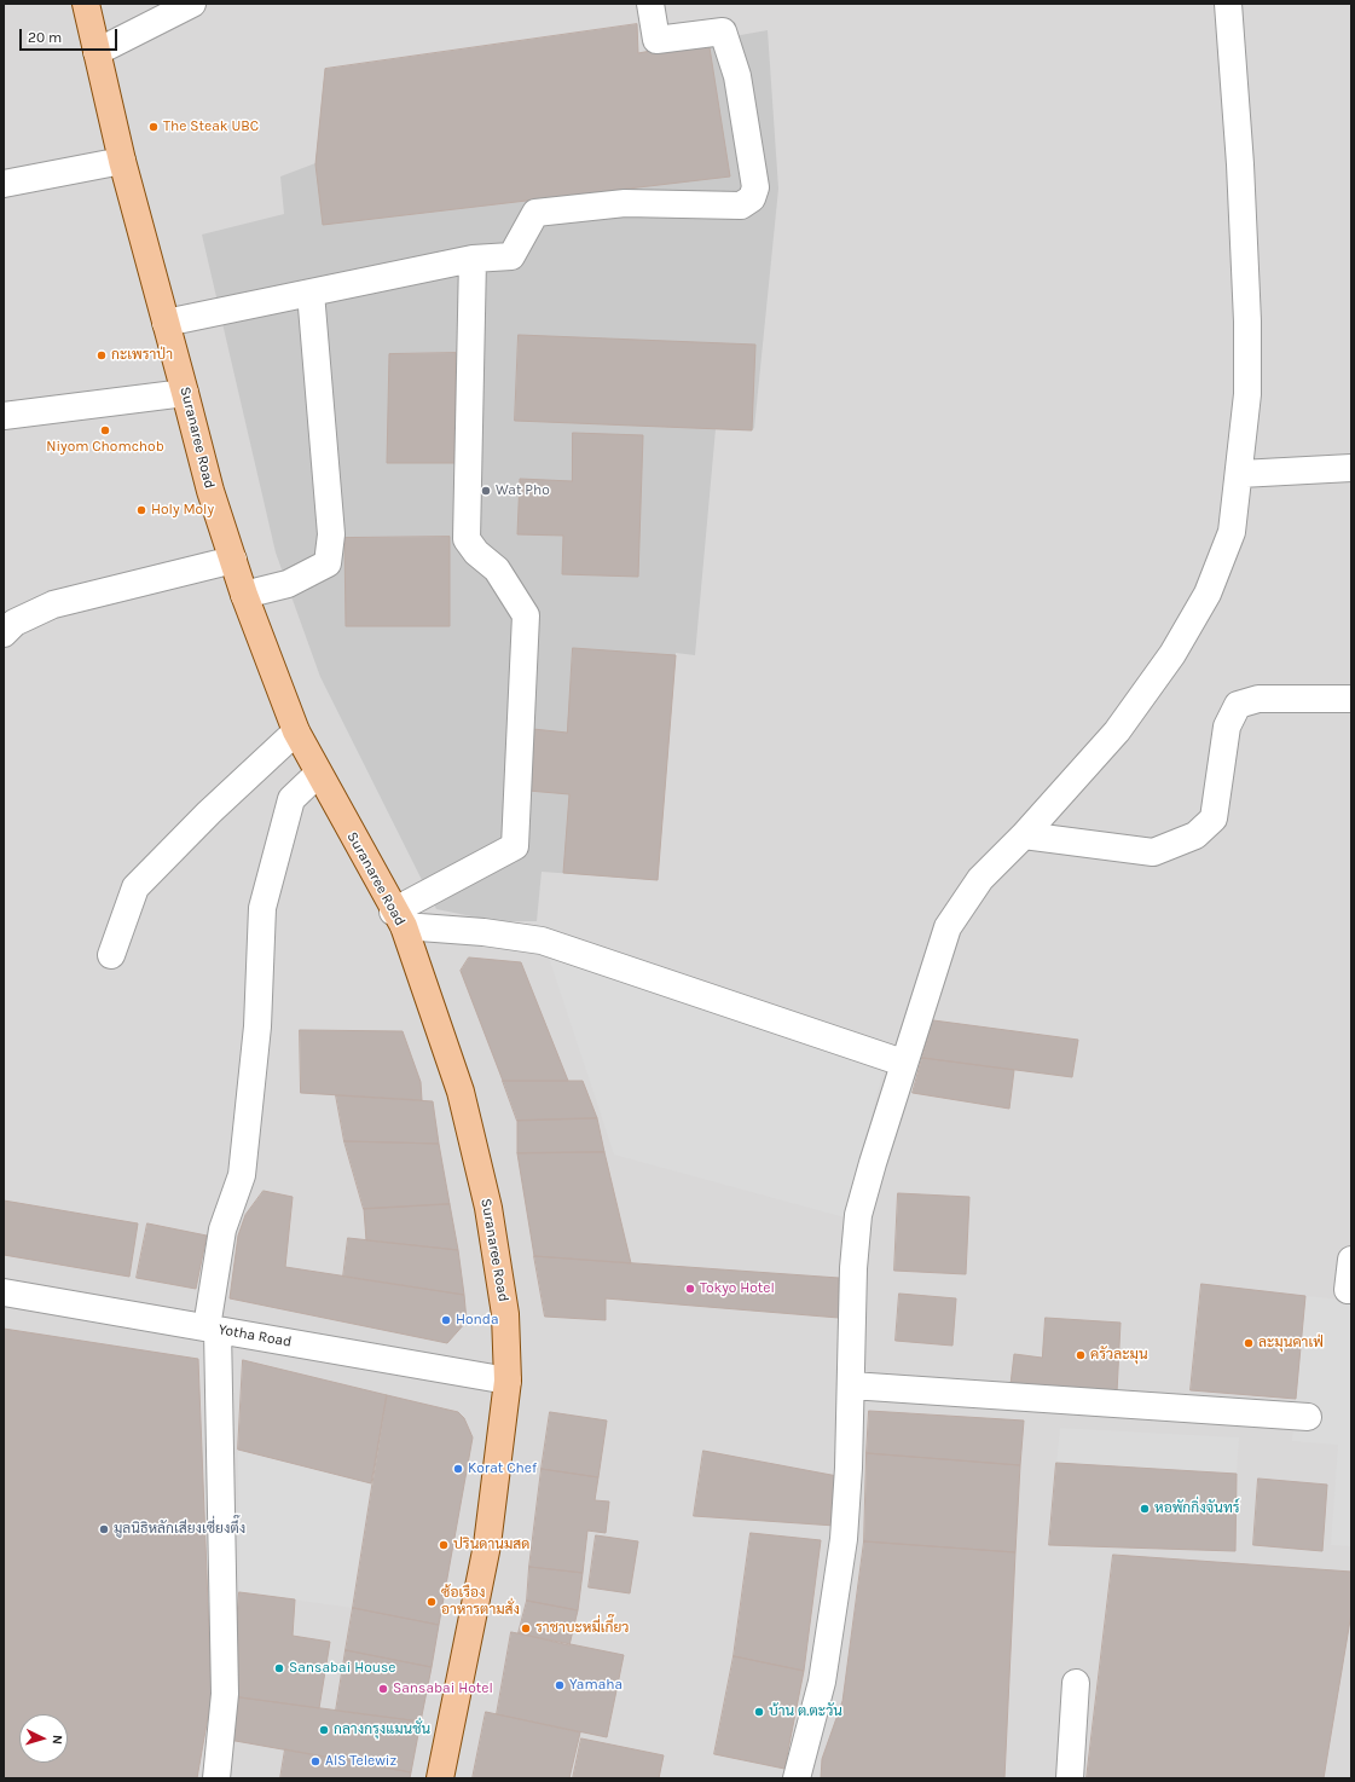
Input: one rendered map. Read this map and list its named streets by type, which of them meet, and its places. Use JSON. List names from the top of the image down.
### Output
{
  "streets": {
    "main road": ["Suranaree Road"],
    "street": ["Yotha Road"]
  },
  "crossings": [
    ["Suranaree Road", "Yotha Road"]
  ],
  "places": [
    "The Steak UBC",
    "กะเพราป่า",
    "Niyom Chomchob",
    "Wat Pho",
    "Holy Moly",
    "Tokyo Hotel",
    "Honda",
    "ละมุนคาเฟ่",
    "ครัวละมุน",
    "Korat Chef",
    "หอพักกิ่งจันทร์",
    "มูลนิธิหลักเสียงเซี่ยงตึ๊ง",
    "ปรินดานมสด",
    "ซ้อเรือง อาหารตามสั่ง",
    "ราชาบะหมี่เกี๊ยว",
    "Sansabai House",
    "Yamaha",
    "Sansabai Hotel",
    "บ้าน ต.ตะวัน",
    "กลางกรุงแมนชั่น",
    "AIS Telewiz"
  ],
  "scale_bar": "20 m",
  "north": "right"
}
